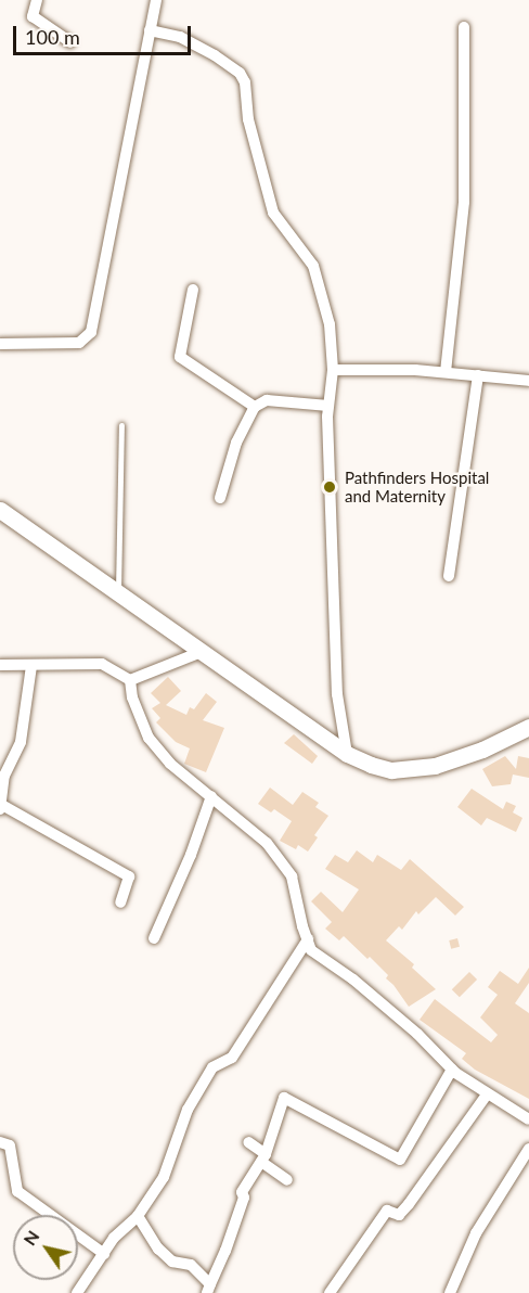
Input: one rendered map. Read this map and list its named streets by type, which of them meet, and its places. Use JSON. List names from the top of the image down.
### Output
{
  "places": ["Pathfinders Hospital and Maternity"],
  "scale_bar": "100 m",
  "north": "top left"
}
